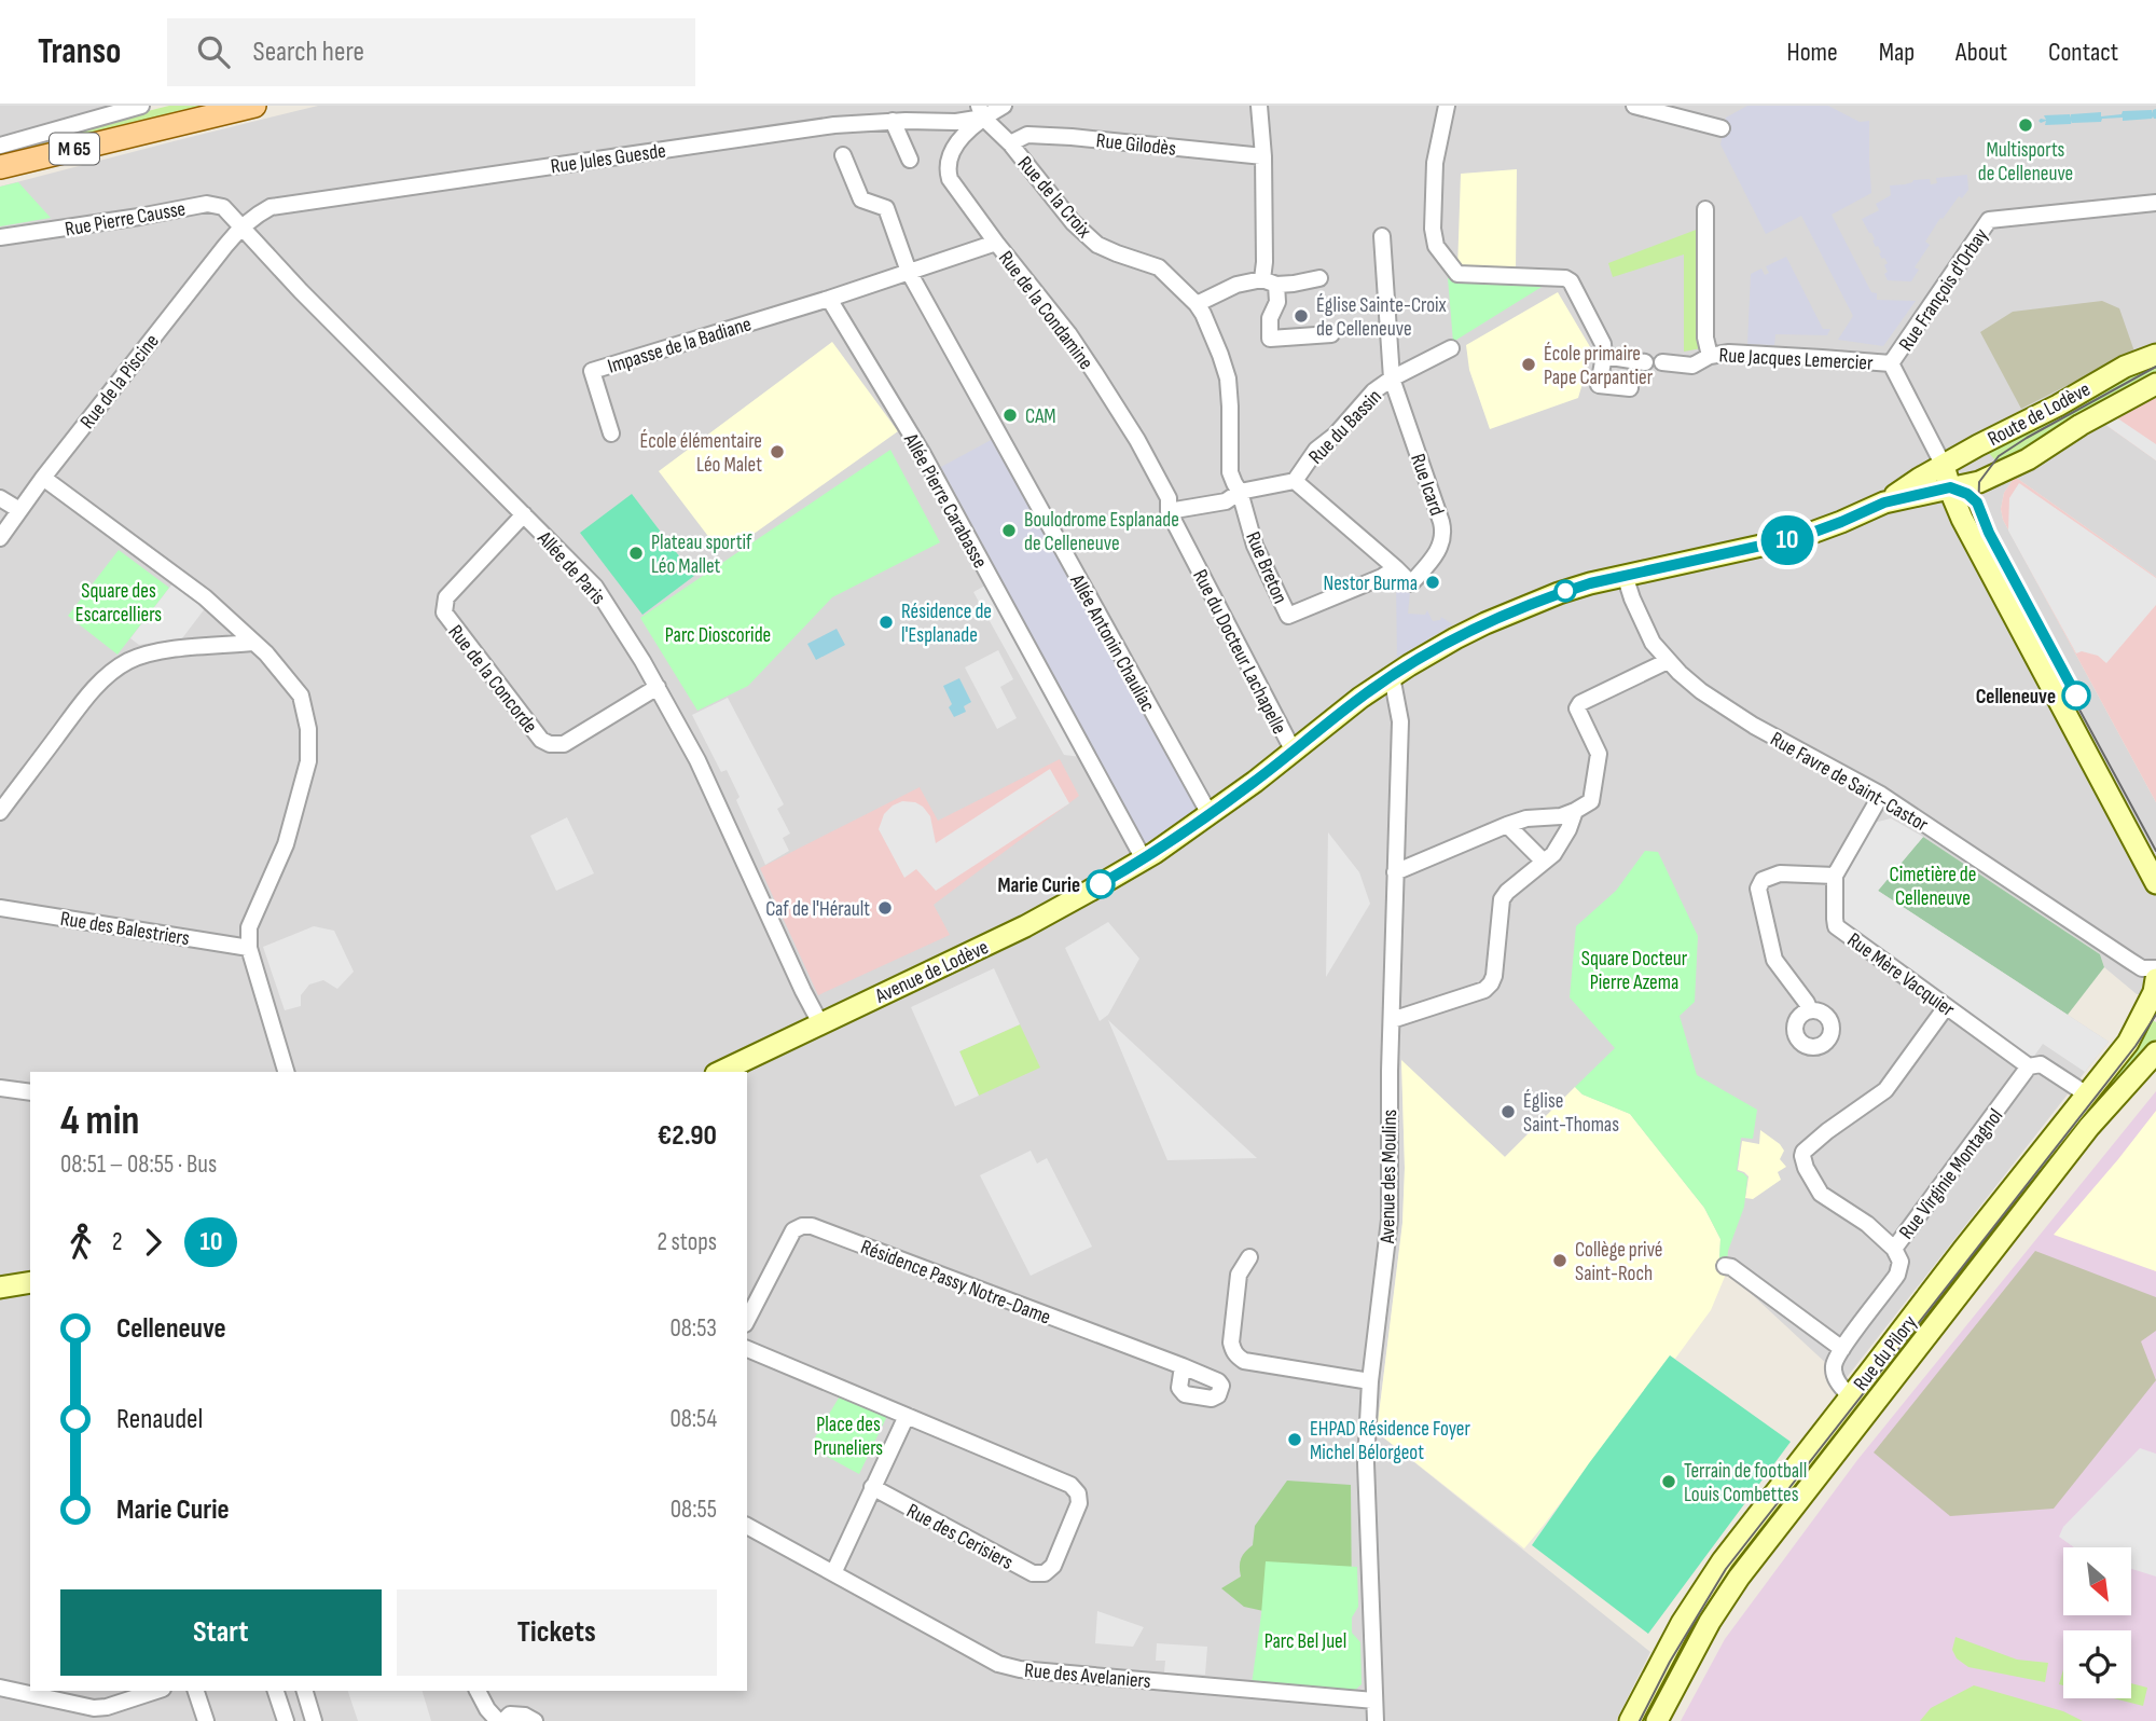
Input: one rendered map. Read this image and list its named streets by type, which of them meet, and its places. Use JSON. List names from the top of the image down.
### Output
{
  "streets": {
    "main road": [
      "M 65",
      "Route de Lodève",
      "Avenue de Lodève",
      "Rue du Pilory"
    ],
    "street": [
      "Rue Gilodès",
      "Rue Jules Guesde",
      "Rue de la Croix",
      "Rue Pierre Causse",
      "Rue François d'Orbay",
      "Rue de la Condamine",
      "Impasse de la Badiane",
      "Rue Jacques Lemercier",
      "Rue de la Piscine",
      "Rue du Bassin",
      "Rue Icard",
      "Allée Pierre Carabasse",
      "Allée de Paris",
      "Rue Breton",
      "Allée Antonin Chauliac",
      "Rue du Docteur Lachapelle",
      "Rue de la Concorde",
      "Rue Favre de Saint-Castor",
      "Rue des Balestriers",
      "Rue Mère Vacquier",
      "Rue Virginie Montagnol",
      "Avenue des Moulins",
      "Résidence Passy Notre-Dame",
      "Rue des Cerisiers",
      "Rue des Avelaniers"
    ]
  },
  "crossings": [
    ["Rue Gilodès", "Rue de la Croix"],
    ["Rue Jules Guesde", "Rue de la Croix"],
    ["Rue Jules Guesde", "Rue Pierre Causse"],
    ["Rue Jules Guesde", "Rue de la Condamine"],
    ["Rue Jules Guesde", "Rue de la Piscine"],
    ["Rue Jules Guesde", "Allée de Paris"],
    ["Rue de la Croix", "Rue de la Condamine"],
    ["Rue de la Croix", "Rue Breton"],
    ["Rue Pierre Causse", "Rue de la Piscine"],
    ["Rue Pierre Causse", "Allée de Paris"],
    ["Rue François d'Orbay", "Rue Jacques Lemercier"],
    ["Rue François d'Orbay", "Route de Lodève"],
    ["Rue de la Condamine", "Rue du Docteur Lachapelle"],
    ["Impasse de la Badiane", "Allée Pierre Carabasse"],
    ["Rue de la Piscine", "Allée de Paris"],
    ["Route de Lodève", "Allée Pierre Carabasse"],
    ["Route de Lodève", "Allée Antonin Chauliac"],
    ["Route de Lodève", "Rue du Docteur Lachapelle"],
    ["Route de Lodève", "Rue Favre de Saint-Castor"],
    ["Route de Lodève", "Avenue de Lodève"],
    ["Route de Lodève", "Avenue des Moulins"],
    ["Rue du Bassin", "Rue Icard"],
    ["Rue Icard", "Rue Breton"],
    ["Allée Pierre Carabasse", "Avenue de Lodève"],
    ["Allée de Paris", "Rue de la Concorde"],
    ["Allée de Paris", "Avenue de Lodève"],
    ["Rue Favre de Saint-Castor", "Rue Mère Vacquier"],
    ["Rue Mère Vacquier", "Rue Virginie Montagnol"],
    ["Rue Mère Vacquier", "Rue du Pilory"],
    ["Avenue des Moulins", "Rue des Avelaniers"]
  ],
  "parks": [
    "Square des Escarcelliers",
    "Parc Dioscoride",
    "Cimetière de Celleneuve",
    "Square Docteur Pierre Azema",
    "Place des Pruneliers",
    "Parc Bel Juel"
  ],
  "places": [
    "Multisports de Celleneuve",
    "Église Sainte-Croix de Celleneuve",
    "École primaire Pape Carpantier",
    "CAM",
    "École élémentaire Léo Malet",
    "Boulodrome Esplanade de Celleneuve",
    "Plateau sportif Léo Mallet",
    "Nestor Burma",
    "Résidence de l'Esplanade",
    "Celleneuve",
    "Marie Curie",
    "Caf de l'Hérault",
    "Église Saint-Thomas",
    "Collège privé Saint-Roch",
    "EHPAD Résidence Foyer Michel Bélorgeot",
    "Terrain de football Louis Combettes"
  ],
  "lines": ["bus line 10"],
  "north": "bottom right",
  "page": {
    "header": "Transo",
    "search": "Search here",
    "nav": [
      "Home",
      "Map",
      "About",
      "Contact"
    ],
    "on_map": "10",
    "heading": ["4 min", "08:51 – 08:55 · Bus", "€2.90"],
    "legs": ["2", "10", "2 stops"],
    "list": [
      {
        "name": "Celleneuve",
        "value": "08:53"
      },
      {
        "name": "Renaudel",
        "value": "08:54"
      },
      {
        "name": "Marie Curie",
        "value": "08:55"
      }
    ],
    "buttons": ["Start", "Tickets"]
  }
}
